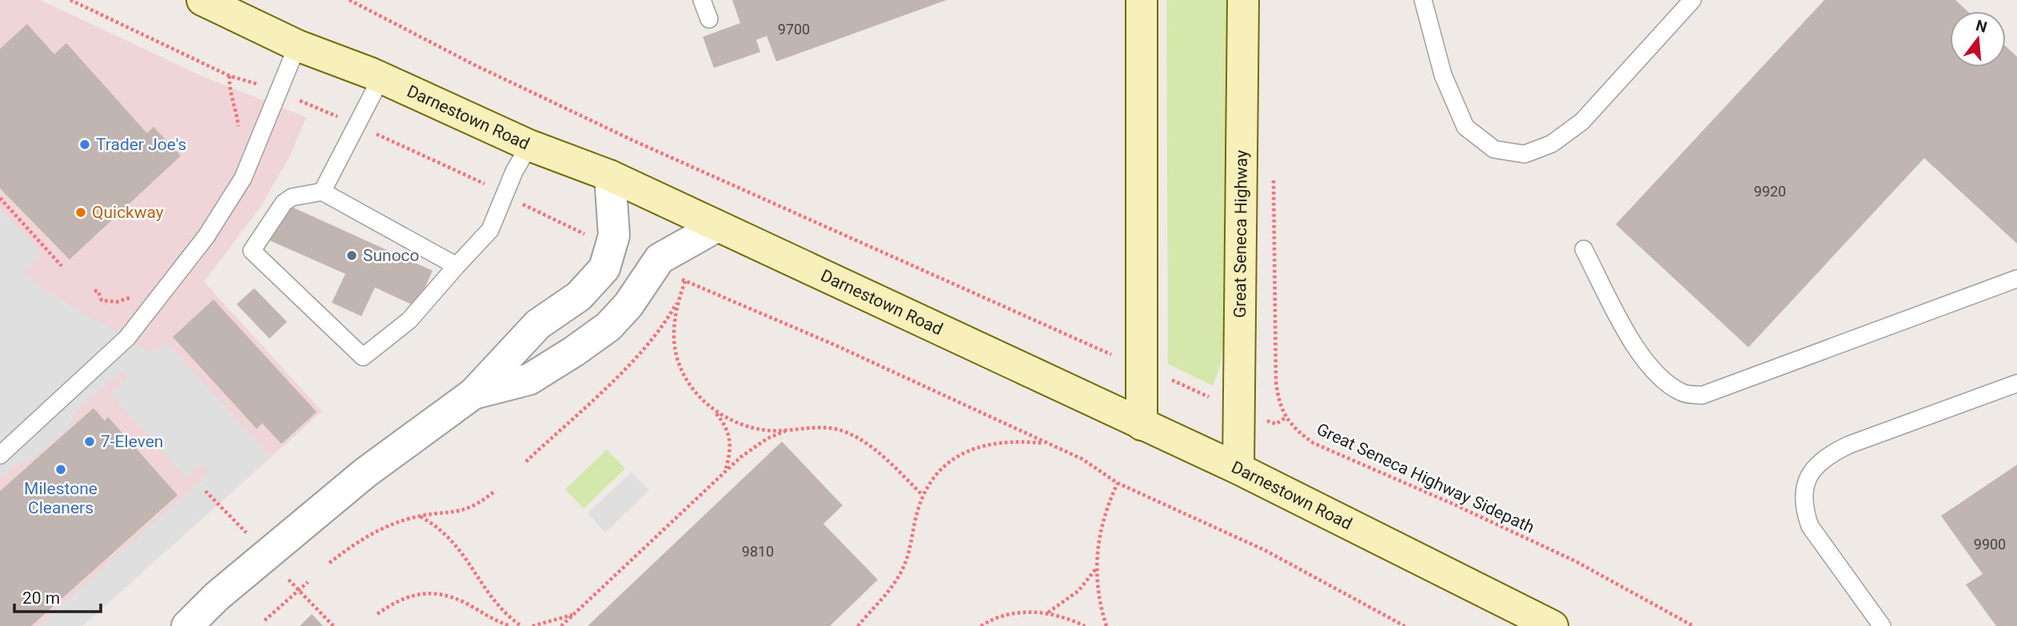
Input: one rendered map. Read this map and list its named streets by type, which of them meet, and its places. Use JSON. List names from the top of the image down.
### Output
{
  "streets": {
    "main road": ["Darnestown Road", "Great Seneca Highway"],
    "path": ["Great Seneca Highway Sidepath"]
  },
  "crossings": [
    ["Darnestown Road", "Great Seneca Highway"]
  ],
  "places": [
    "Trader Joe's",
    "Quickway",
    "Sunoco",
    "7-Eleven",
    "Milestone Cleaners"
  ],
  "house_numbers": [
    "9700",
    "9920",
    "9900",
    "9810"
  ],
  "scale_bar": "20 m",
  "north": "top"
}
